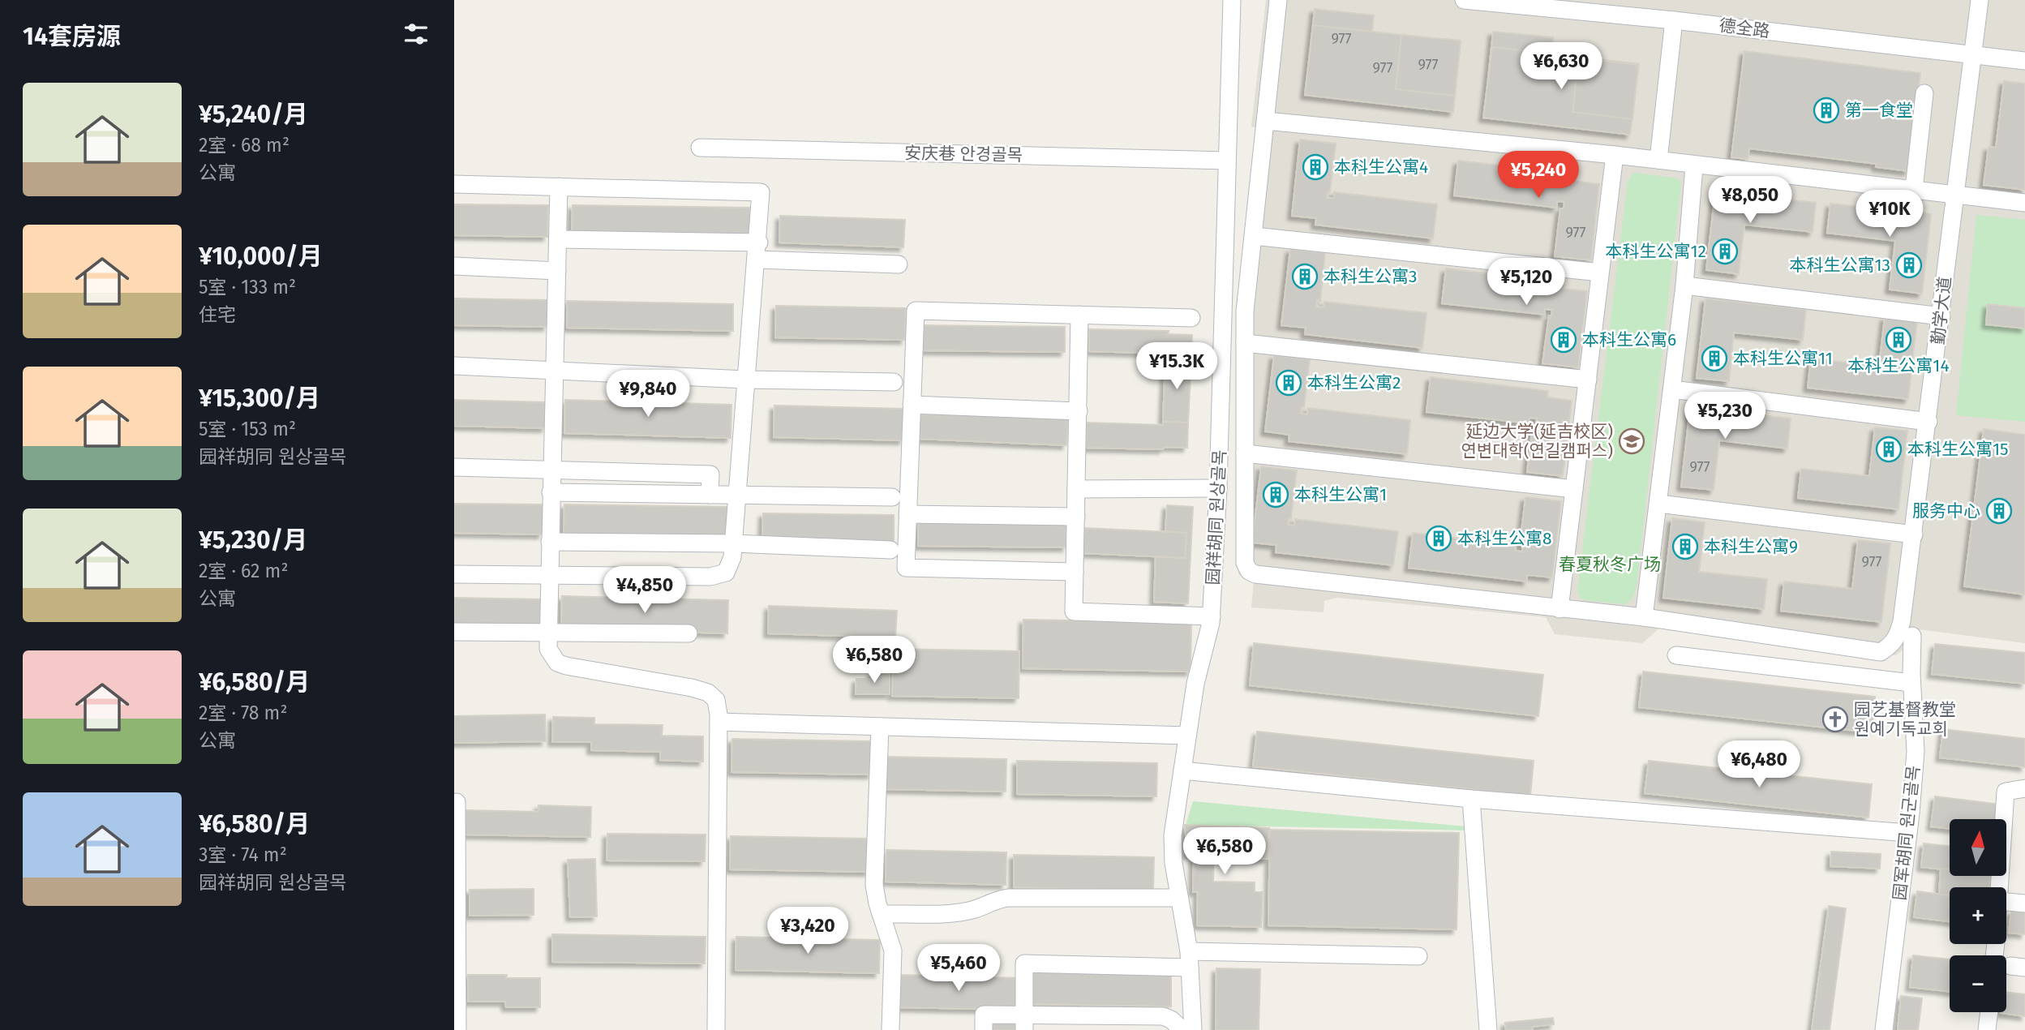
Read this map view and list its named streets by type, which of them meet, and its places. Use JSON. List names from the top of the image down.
{
  "streets": {
    "street": [
      "德全路",
      "安庆巷 안경골목",
      "勤学大道",
      "园祥胡同 원상골목",
      "园军胡同 원군골목"
    ]
  },
  "crossings": [
    ["德全路", "勤学大道"],
    ["安庆巷 안경골목", "园祥胡同 원상골목"]
  ],
  "parks": ["春夏秋冬广场"],
  "places": {
    "building": [
      "第一食堂",
      "本科生公寓4",
      "本科生公寓12",
      "本科生公寓13",
      "本科生公寓3",
      "本科生公寓6",
      "本科生公寓14",
      "本科生公寓11",
      "本科生公寓2",
      "本科生公寓15",
      "本科生公寓1",
      "服务中心",
      "本科生公寓8",
      "本科生公寓9"
    ],
    "school or university": ["延边大学(延吉校区) 연변대학(연길캠퍼스)"],
    "church": ["园艺基督教堂 원예기독교회"]
  },
  "house_numbers": [
    "977",
    "977",
    "977",
    "977",
    "977",
    "977"
  ],
  "north": "top",
  "page": {
    "heading": "14套房源",
    "price": [
      "¥6,630",
      "¥5,240",
      "¥8,050",
      "¥10K",
      "¥5,120",
      "¥15.3K",
      "¥9,840",
      "¥5,230",
      "¥4,850",
      "¥6,580",
      "¥6,480",
      "¥6,580",
      "¥3,420",
      "¥5,460"
    ],
    "list": [
      {
        "name": "¥5,240/月",
        "note": "2室 · 68 m² · 公寓"
      },
      {
        "name": "¥10,000/月",
        "note": "5室 · 133 m² · 住宅"
      },
      {
        "name": "¥15,300/月",
        "note": "5室 · 153 m² · 园祥胡同 원상골목"
      },
      {
        "name": "¥5,230/月",
        "note": "2室 · 62 m² · 公寓"
      },
      {
        "name": "¥6,580/月",
        "note": "2室 · 78 m² · 公寓"
      },
      {
        "name": "¥6,580/月",
        "note": "3室 · 74 m² · 园祥胡同 원상골목"
      }
    ],
    "map_buttons": ["+", "−"]
  }
}
